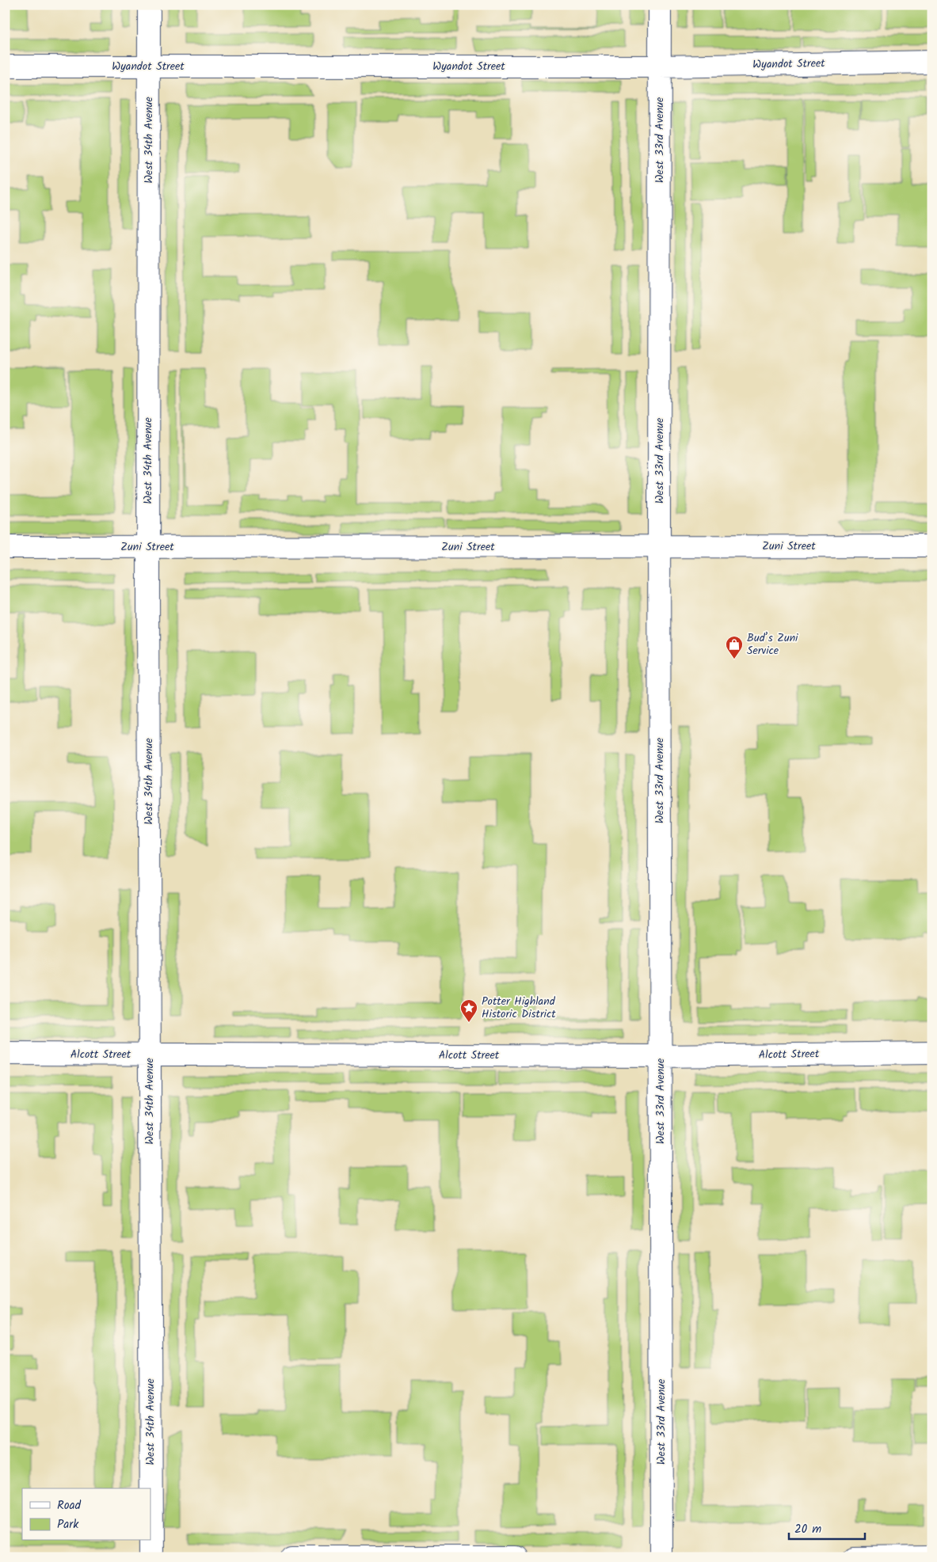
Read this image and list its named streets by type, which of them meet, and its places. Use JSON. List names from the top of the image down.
{
  "streets": {
    "street": [
      "Wyandot Street",
      "West 34th Avenue",
      "West 33rd Avenue",
      "Zuni Street",
      "Alcott Street"
    ]
  },
  "crossings": [
    ["Wyandot Street", "West 34th Avenue"],
    ["Wyandot Street", "West 33rd Avenue"],
    ["West 34th Avenue", "Zuni Street"],
    ["West 34th Avenue", "Alcott Street"],
    ["West 33rd Avenue", "Zuni Street"],
    ["West 33rd Avenue", "Alcott Street"]
  ],
  "places": {
    "shop": ["Bud’s Zuni Service"],
    "place": ["Potter Highland Historic District"]
  },
  "legend": ["Road", "Park"],
  "scale_bar": "20 m"
}
